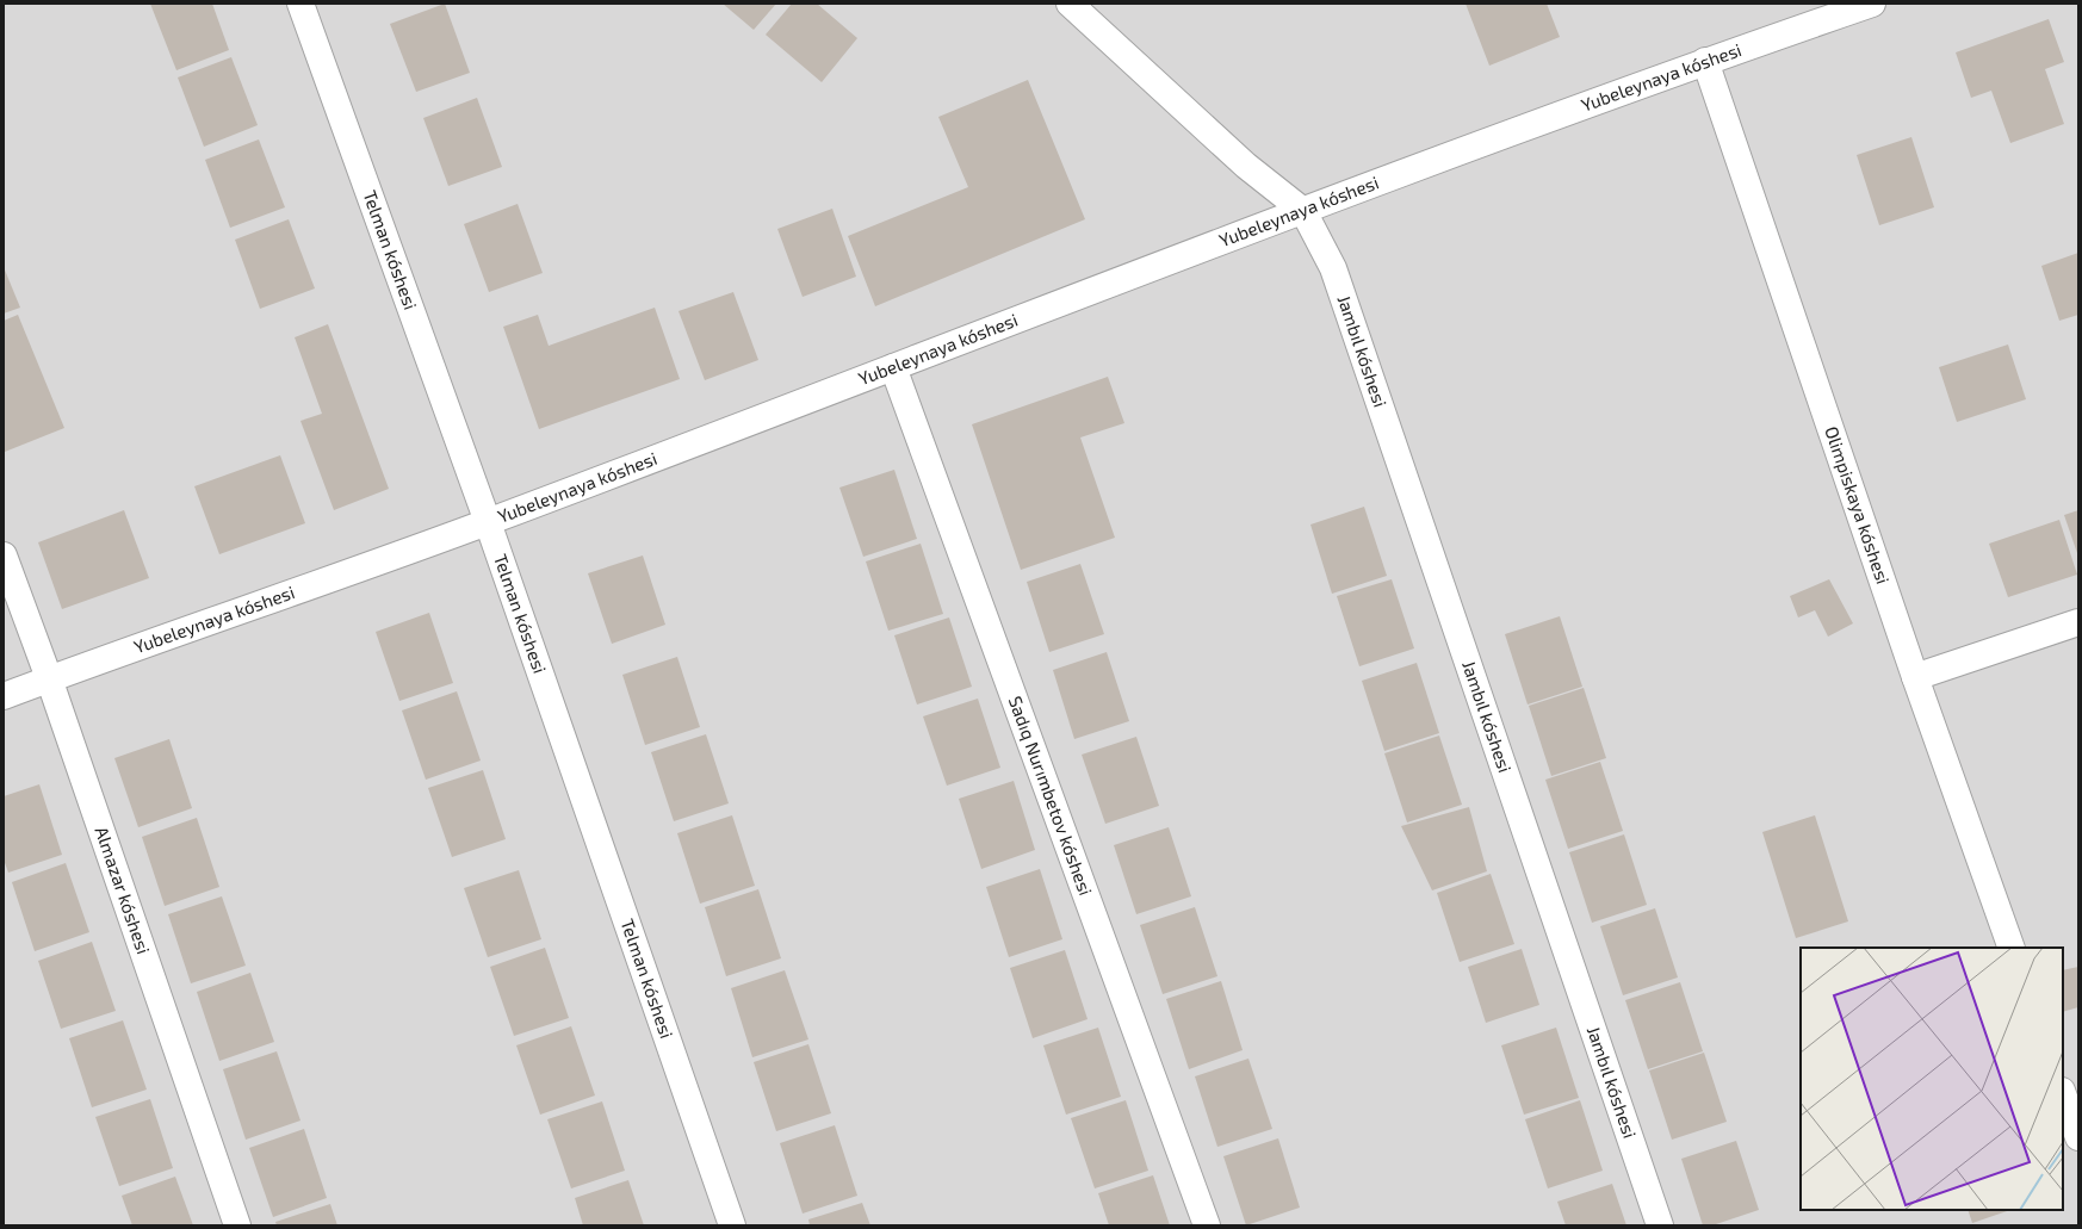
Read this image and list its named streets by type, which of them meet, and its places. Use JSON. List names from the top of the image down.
{
  "streets": {
    "street": [
      "Yubeleynaya kóshesi",
      "Telman kóshesi",
      "Jambıl kóshesi",
      "Olimpiskaya kóshesi",
      "Sadıq Nurımbetov kóshesi",
      "Almazar kóshesi"
    ]
  },
  "crossings": [
    ["Yubeleynaya kóshesi", "Telman kóshesi"],
    ["Yubeleynaya kóshesi", "Jambıl kóshesi"],
    ["Yubeleynaya kóshesi", "Olimpiskaya kóshesi"],
    ["Yubeleynaya kóshesi", "Sadıq Nurımbetov kóshesi"],
    ["Yubeleynaya kóshesi", "Almazar kóshesi"]
  ]
}
